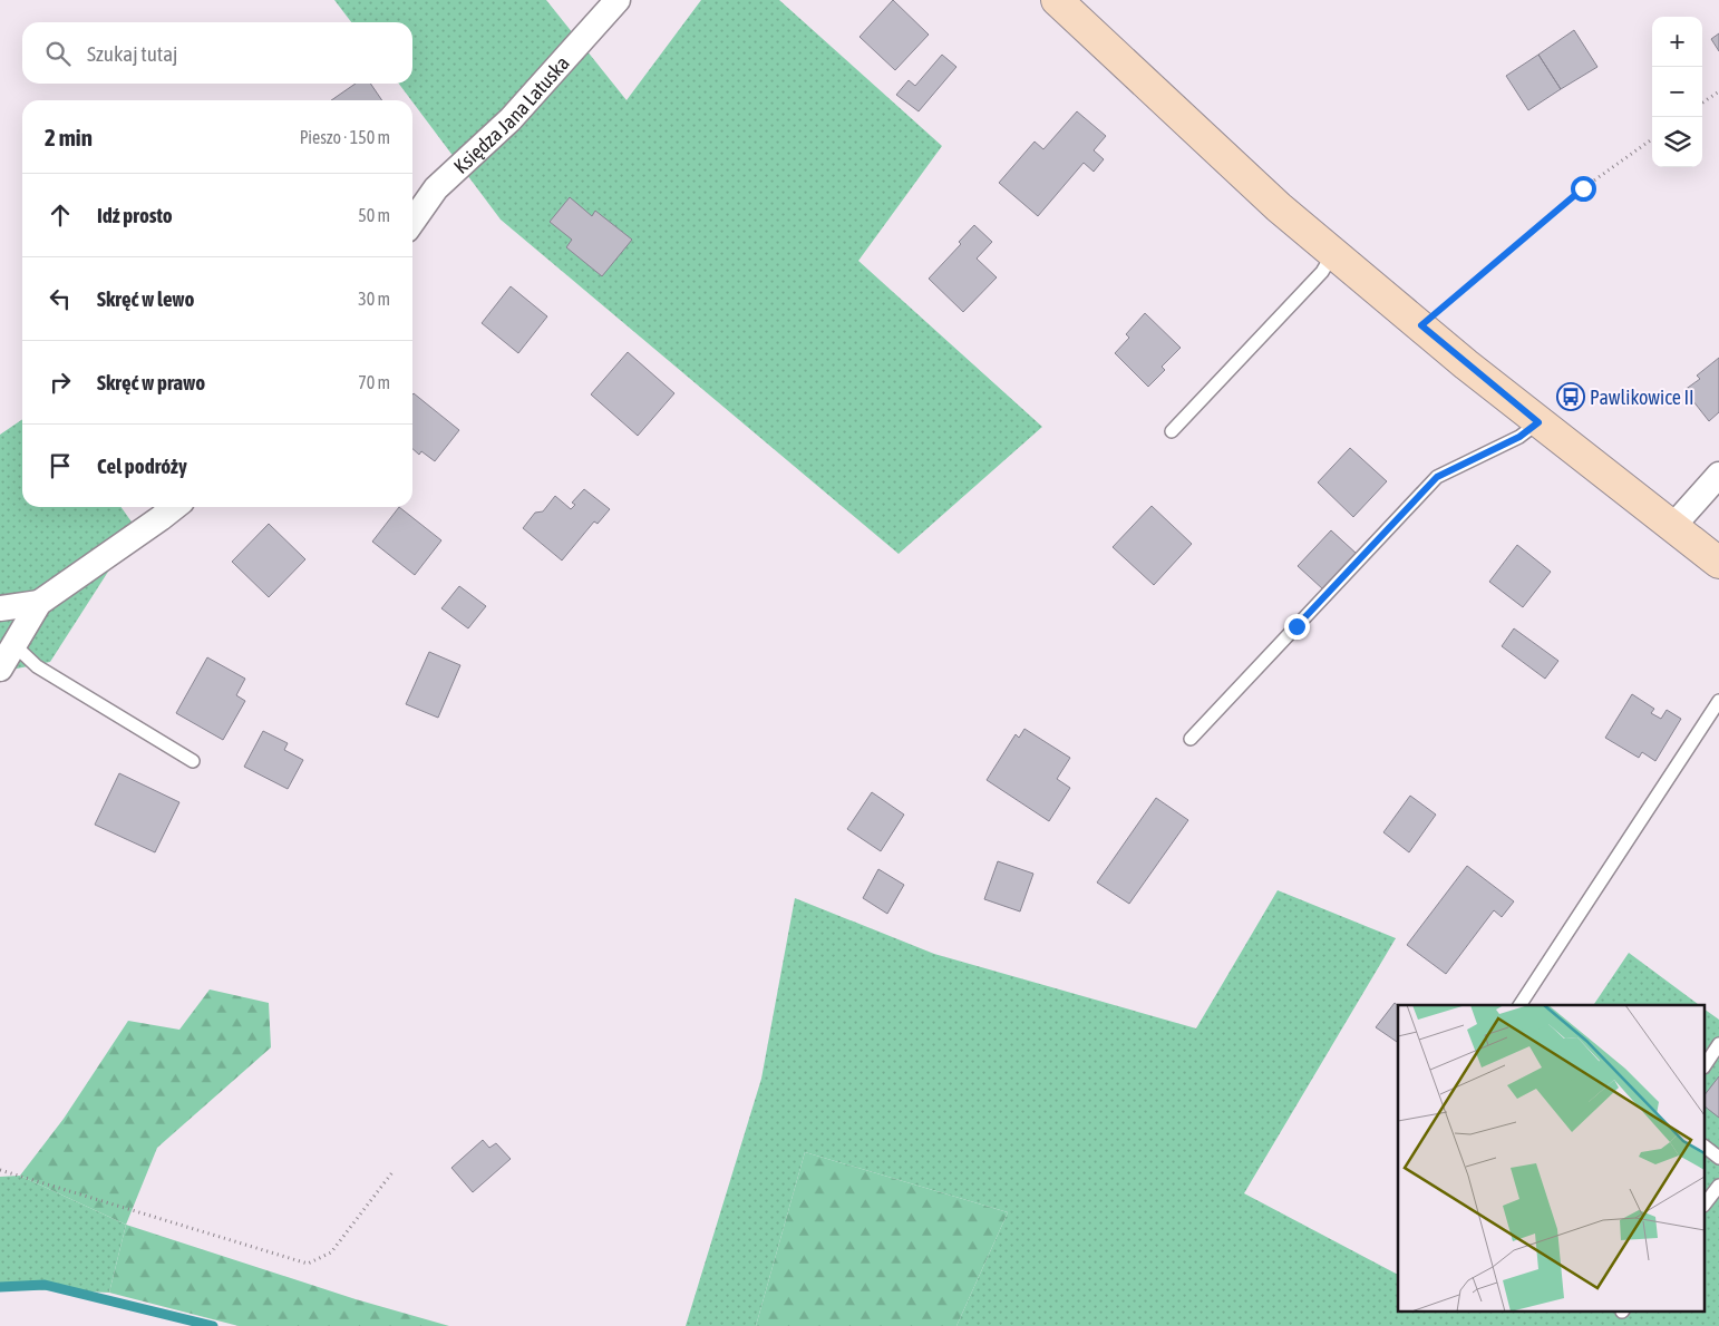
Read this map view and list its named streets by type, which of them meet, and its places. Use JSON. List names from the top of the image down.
{
  "streets": {
    "street": ["Księdza Jana Latuska"]
  },
  "places": {
    "bus stop": ["Pawlikowice II"]
  },
  "page": {
    "map_buttons": ["+", "−"],
    "search": "Szukaj tutaj",
    "heading": ["2 min", "Pieszo · 150 m"],
    "list": [
      ["Idź prosto", "50 m"],
      ["Skręć w lewo", "30 m"],
      ["Skręć w prawo", "70 m"],
      "Cel podróży"
    ]
  }
}
